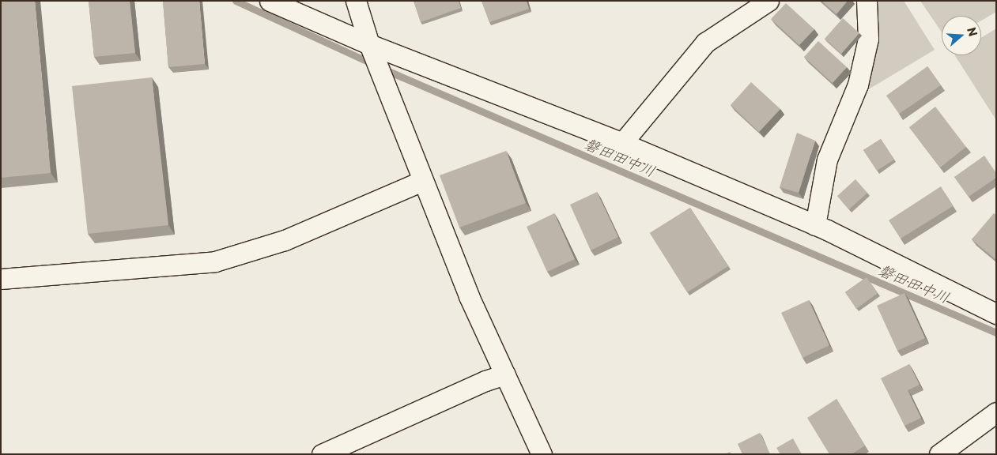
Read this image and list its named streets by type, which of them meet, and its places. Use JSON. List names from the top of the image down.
{
  "water": ["磐田田中川"],
  "north": "right"
}
